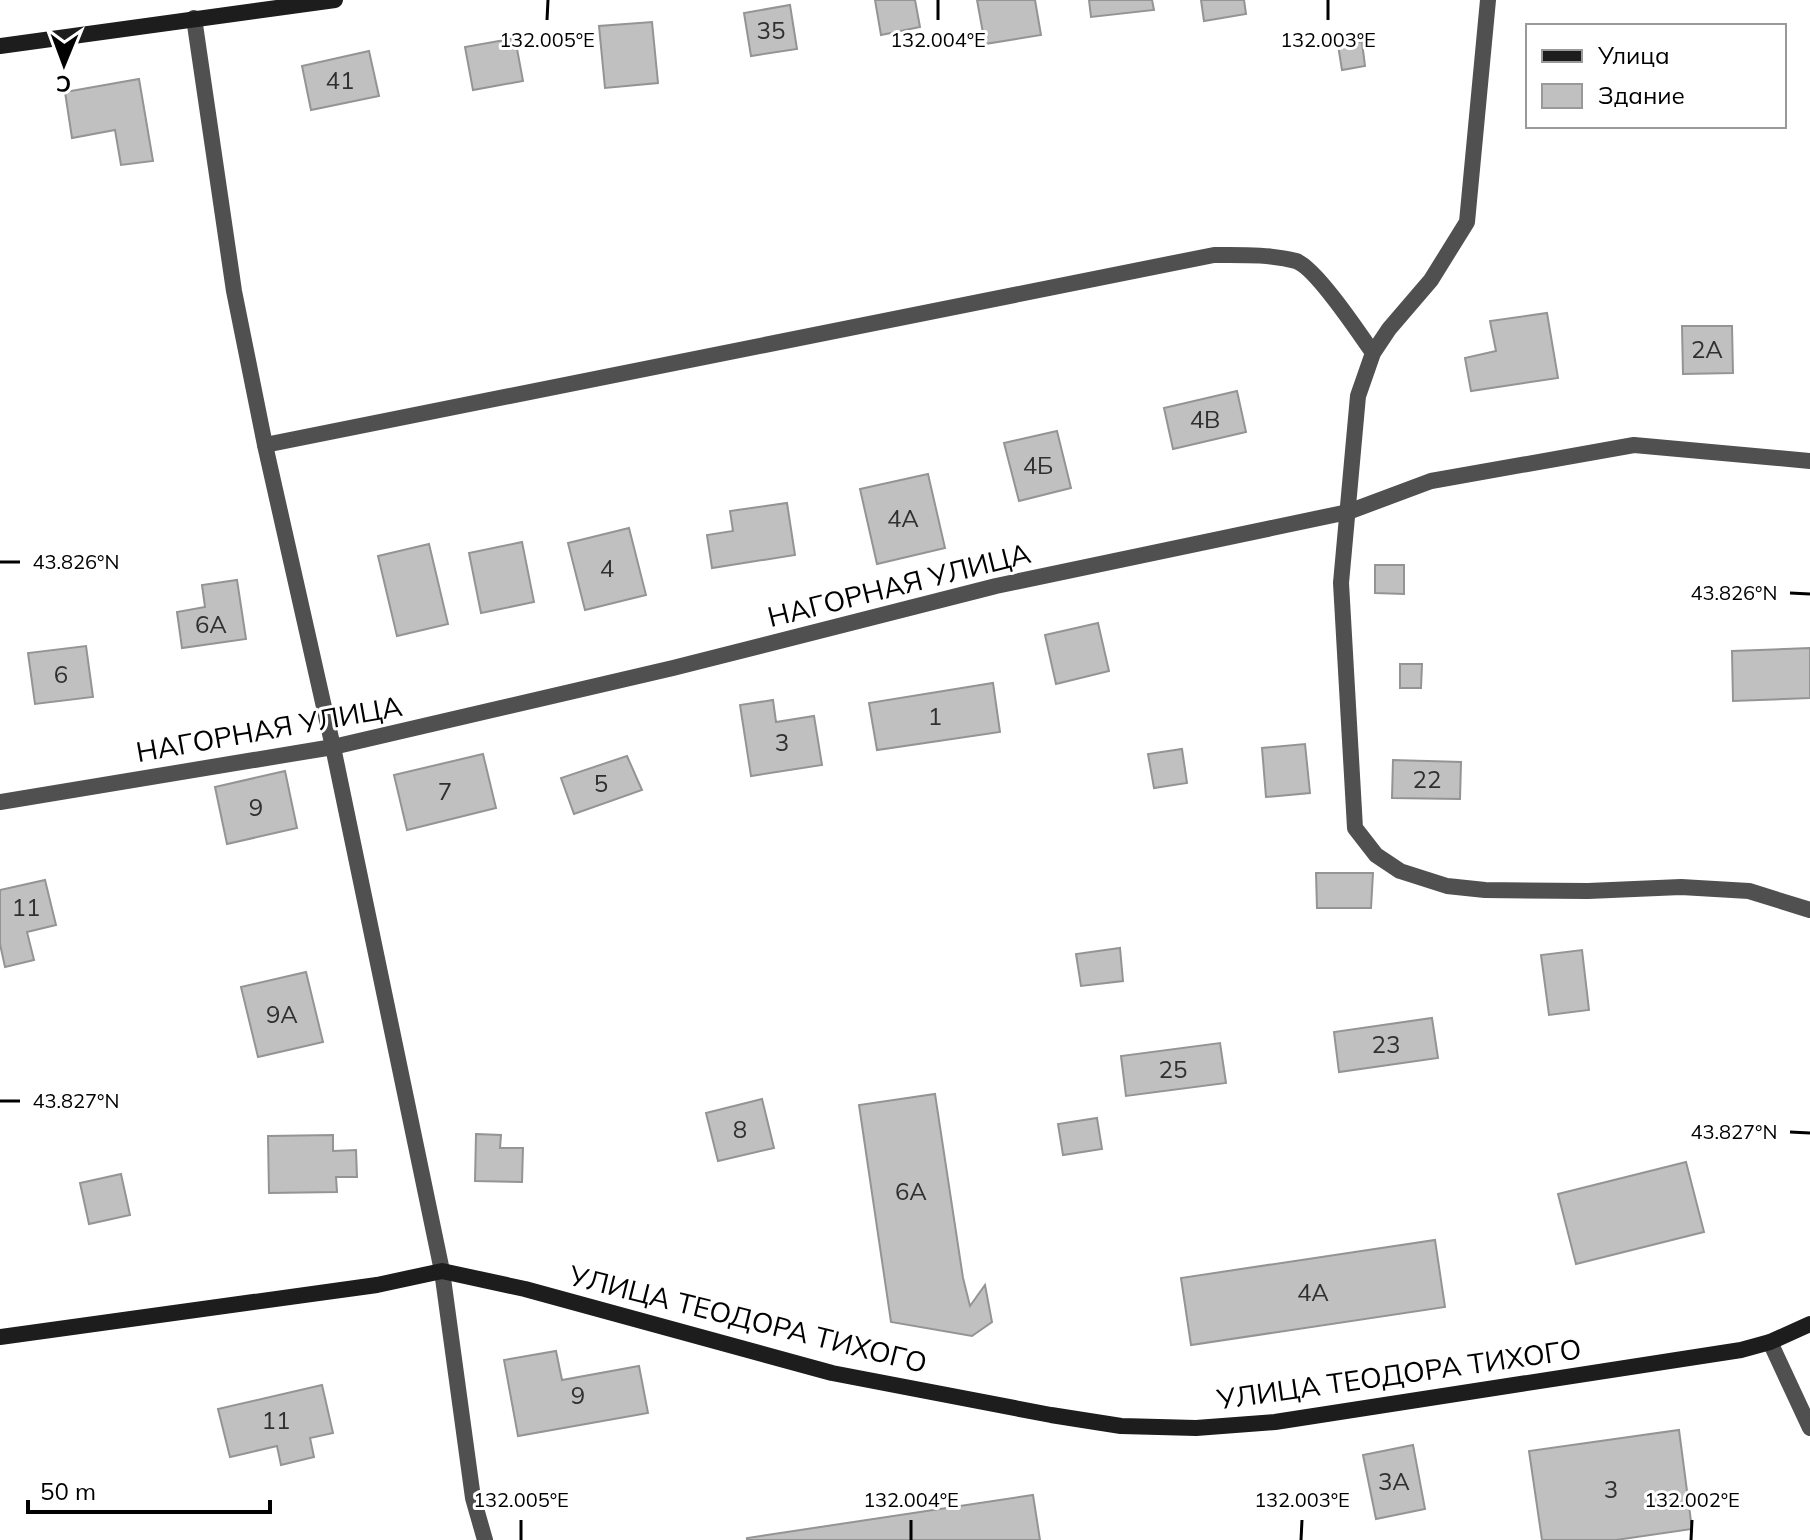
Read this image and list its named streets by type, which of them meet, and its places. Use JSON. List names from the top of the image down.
{
  "streets": {
    "street": ["НАГОРНАЯ УЛИЦА", "УЛИЦА ТЕОДОРА ТИХОГО"]
  },
  "house_numbers": [
    "35",
    "41",
    "2А",
    "4В",
    "4Б",
    "4А",
    "4",
    "6А",
    "6",
    "1",
    "3",
    "22",
    "5",
    "7",
    "9",
    "11",
    "9А",
    "23",
    "25",
    "8",
    "6А",
    "4А",
    "9",
    "11",
    "3А",
    "3"
  ],
  "legend": ["Улица", "Здание"],
  "scale_bar": "50 m",
  "north": "bottom",
  "coordinates": [
    "132.005°E",
    "132.004°E",
    "132.003°E",
    "43.826°N",
    "43.827°N",
    "132.002°E"
  ]
}
